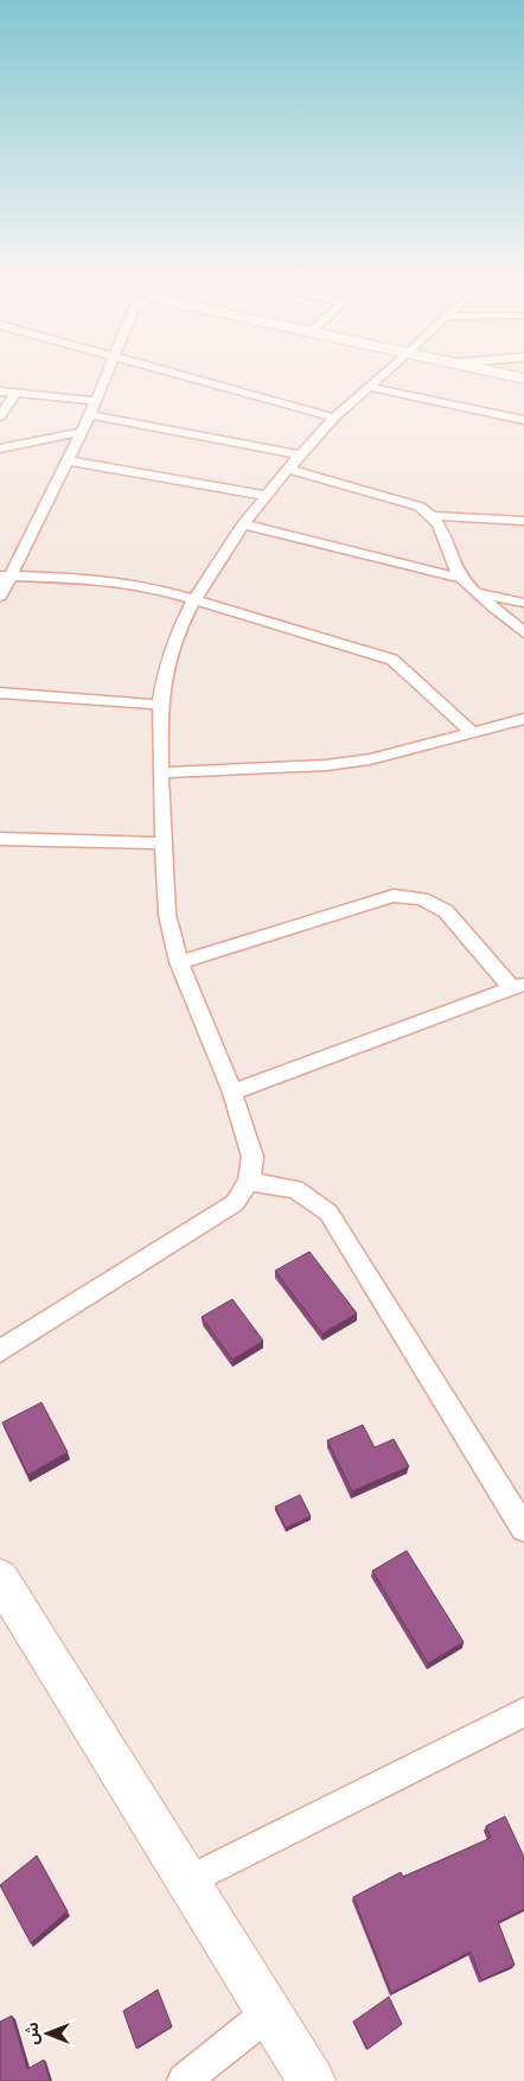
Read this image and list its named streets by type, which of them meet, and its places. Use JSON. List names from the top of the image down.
{
  "north": "left"
}
